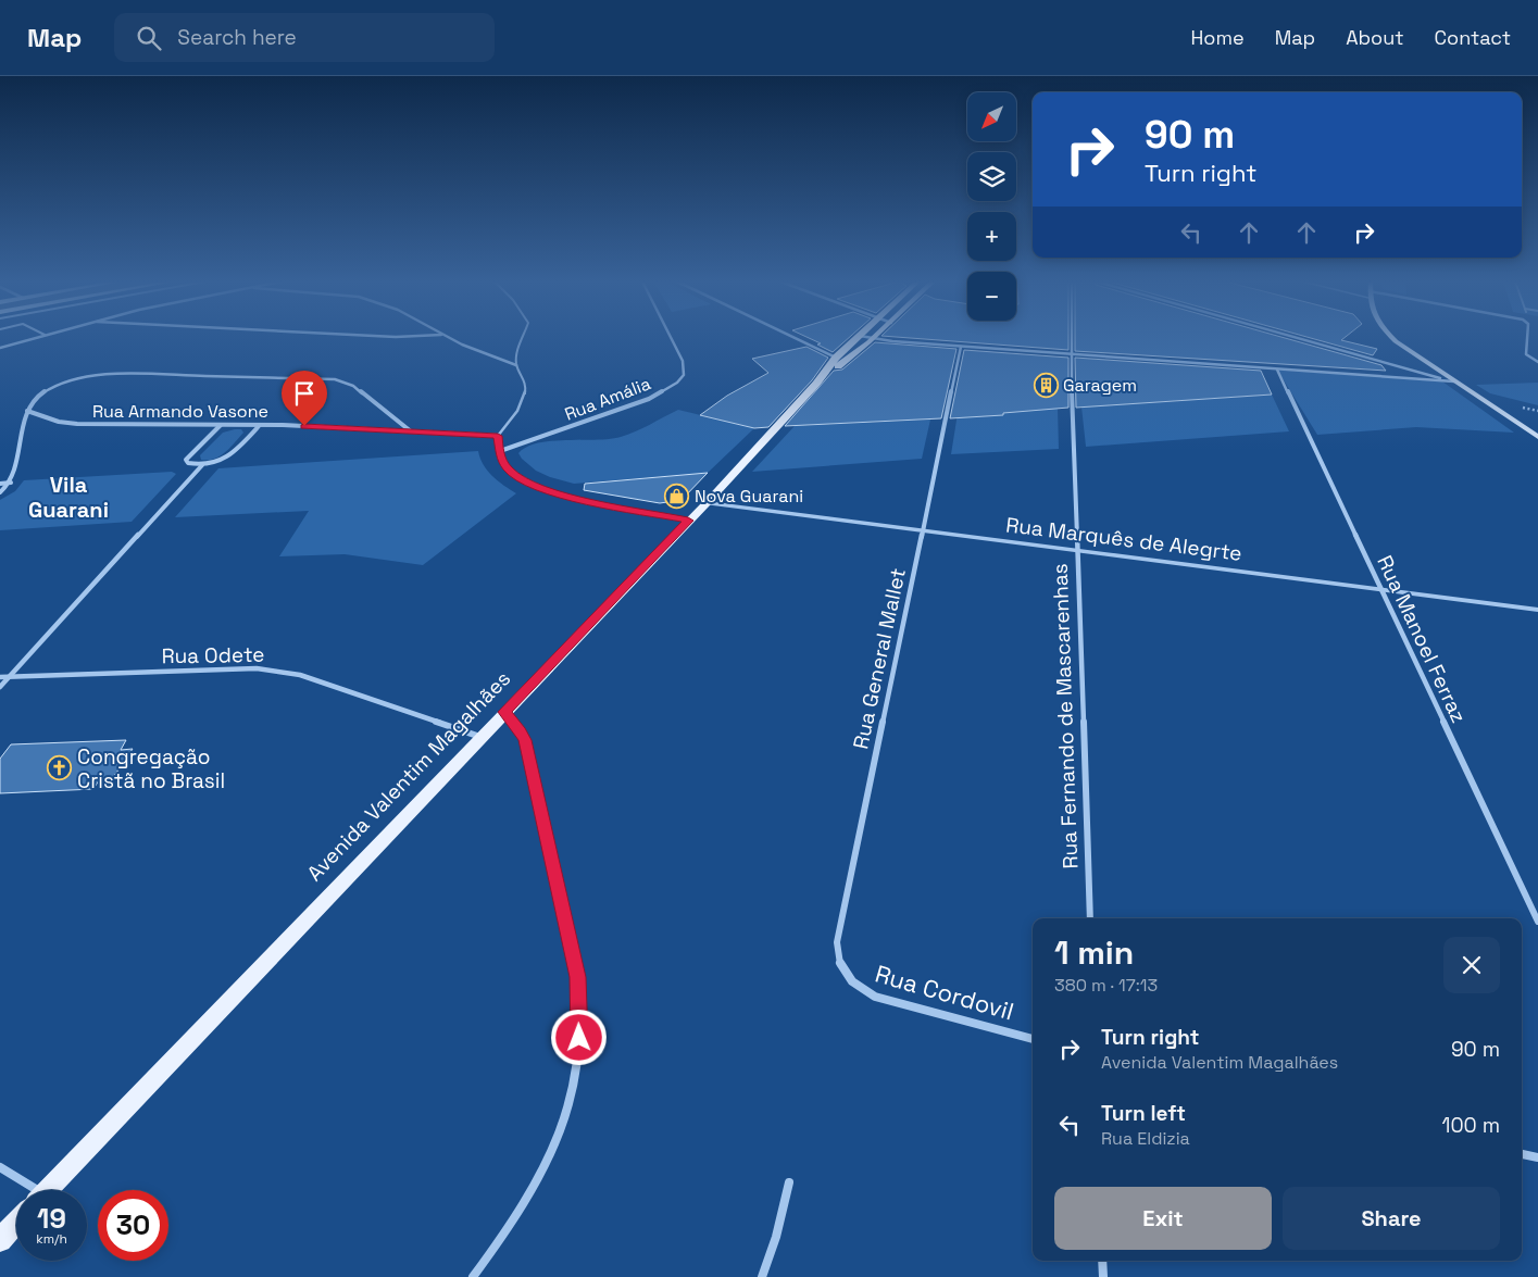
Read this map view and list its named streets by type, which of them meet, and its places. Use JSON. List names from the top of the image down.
{
  "streets": {
    "main road": ["Avenida Valentim Magalhães"],
    "street": [
      "Rua Amália",
      "Rua Armando Vasone",
      "Rua Marquês de Alegrte",
      "Rua Manoel Ferraz",
      "Rua Odete",
      "Rua General Mallet",
      "Rua Fernando de Mascarenhas",
      "Rua Cordovil"
    ]
  },
  "crossings": [
    ["Rua Marquês de Alegrte", "Rua Manoel Ferraz"],
    ["Rua Marquês de Alegrte", "Rua General Mallet"],
    ["Rua Marquês de Alegrte", "Rua Fernando de Mascarenhas"],
    ["Rua Marquês de Alegrte", "Avenida Valentim Magalhães"],
    ["Rua Odete", "Avenida Valentim Magalhães"],
    ["Rua General Mallet", "Rua Cordovil"]
  ],
  "districts": ["Vila Guarani"],
  "places": {
    "building": ["Garagem"],
    "shop": ["Nova Guarani"],
    "church": ["Congregação Cristã no Brasil"]
  },
  "north": "bottom left",
  "page": {
    "header": "Map",
    "search": "Search here",
    "nav": [
      "Home",
      "Map",
      "About",
      "Contact"
    ],
    "map_buttons": ["+", "−"],
    "turn": ["90 m", "Turn right"],
    "heading": ["1 min", "380 m · 17:13"],
    "list": [
      {
        "name": "Turn right",
        "note": "Avenida Valentim Magalhães",
        "value": "90 m"
      },
      {
        "name": "Turn left",
        "note": "Rua Eldizia",
        "value": "100 m"
      }
    ],
    "buttons": ["Exit", "Share"],
    "speed": "19 km/h",
    "limit": "30"
  }
}
